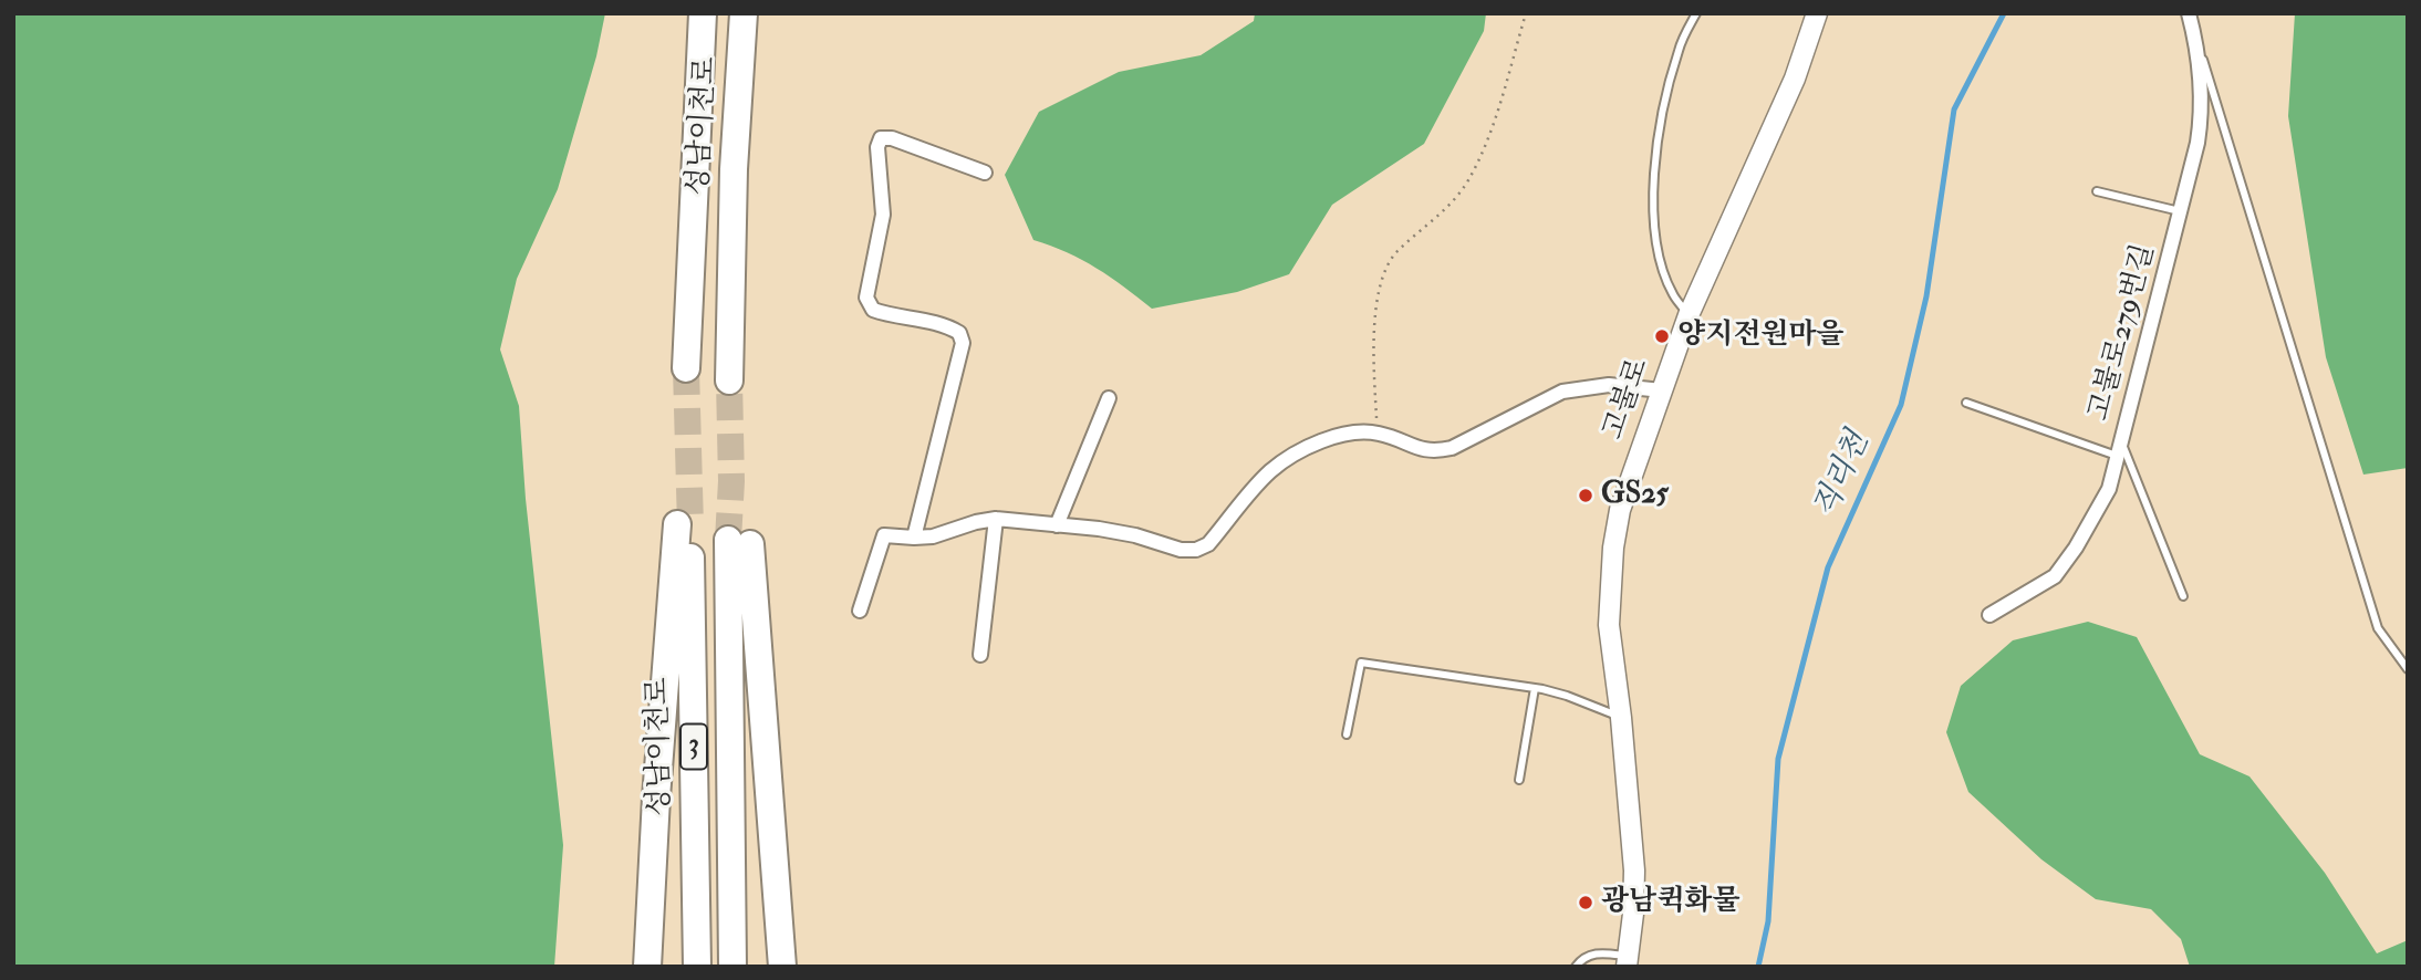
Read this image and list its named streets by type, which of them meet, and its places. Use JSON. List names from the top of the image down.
{
  "streets": {
    "highway": ["성남이천로", "3"],
    "street": ["고불로279번길", "고불로"]
  },
  "water": ["직리천"],
  "places": ["양지전원마을", "GS25", "광남퀵화물"]
}
